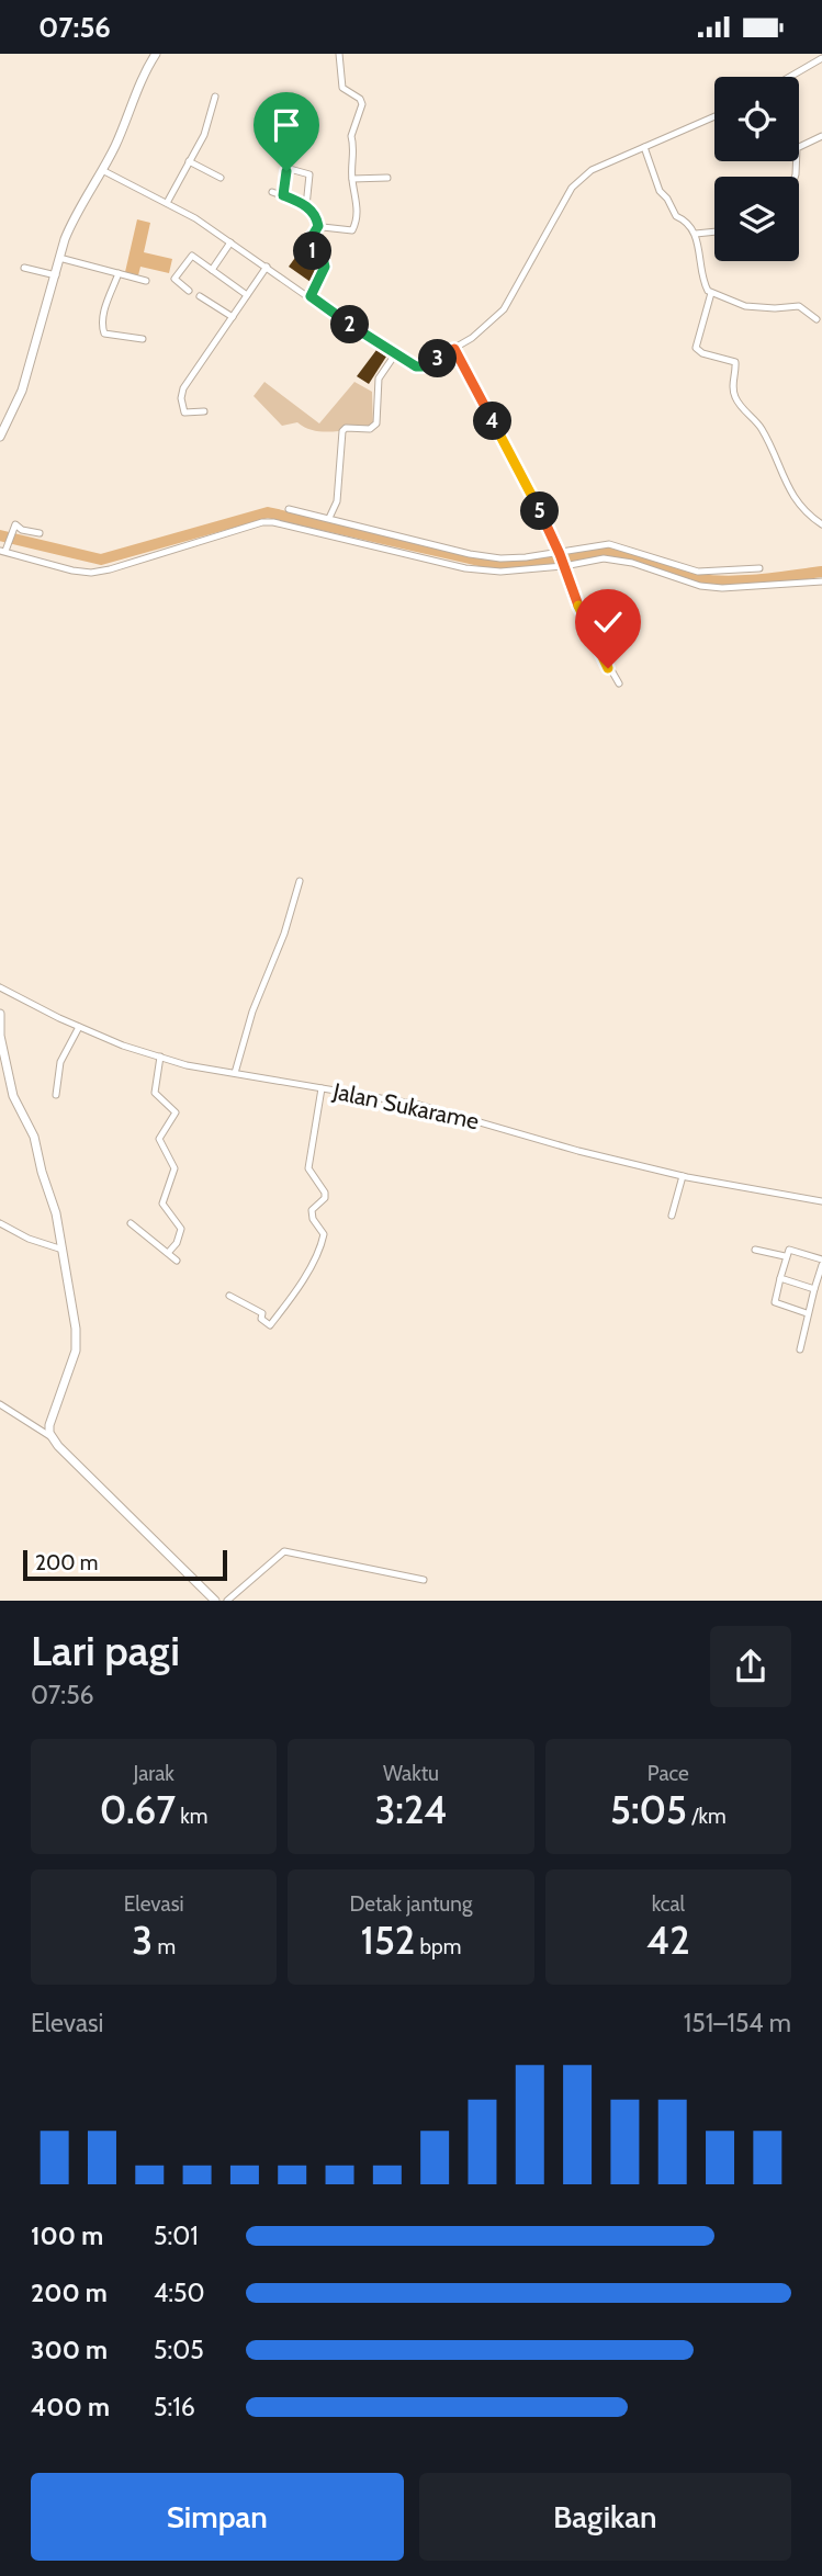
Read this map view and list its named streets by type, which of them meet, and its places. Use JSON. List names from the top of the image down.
{
  "streets": {
    "street": ["Jalan Sukarame"]
  },
  "scale_bar": "200 m",
  "page": {
    "status": "07:56",
    "pins": [
      "1",
      "2",
      "3",
      "4",
      "5"
    ],
    "scale": "200 m",
    "heading": ["Lari pagi", "07:56"],
    "stats": [
      ["Jarak", "0.67 km"],
      ["Waktu", "3:24"],
      ["Pace", "5:05 /km"],
      ["Elevasi", "3 m"],
      ["Detak jantung", "152 bpm"],
      ["kcal", "42"]
    ],
    "chart": ["Elevasi", "151–154 m"],
    "list": [
      {
        "name": "100 m",
        "note": "5:01"
      },
      {
        "name": "200 m",
        "note": "4:50"
      },
      {
        "name": "300 m",
        "note": "5:05"
      },
      {
        "name": "400 m",
        "note": "5:16"
      }
    ],
    "buttons": ["Simpan", "Bagikan"]
  }
}
